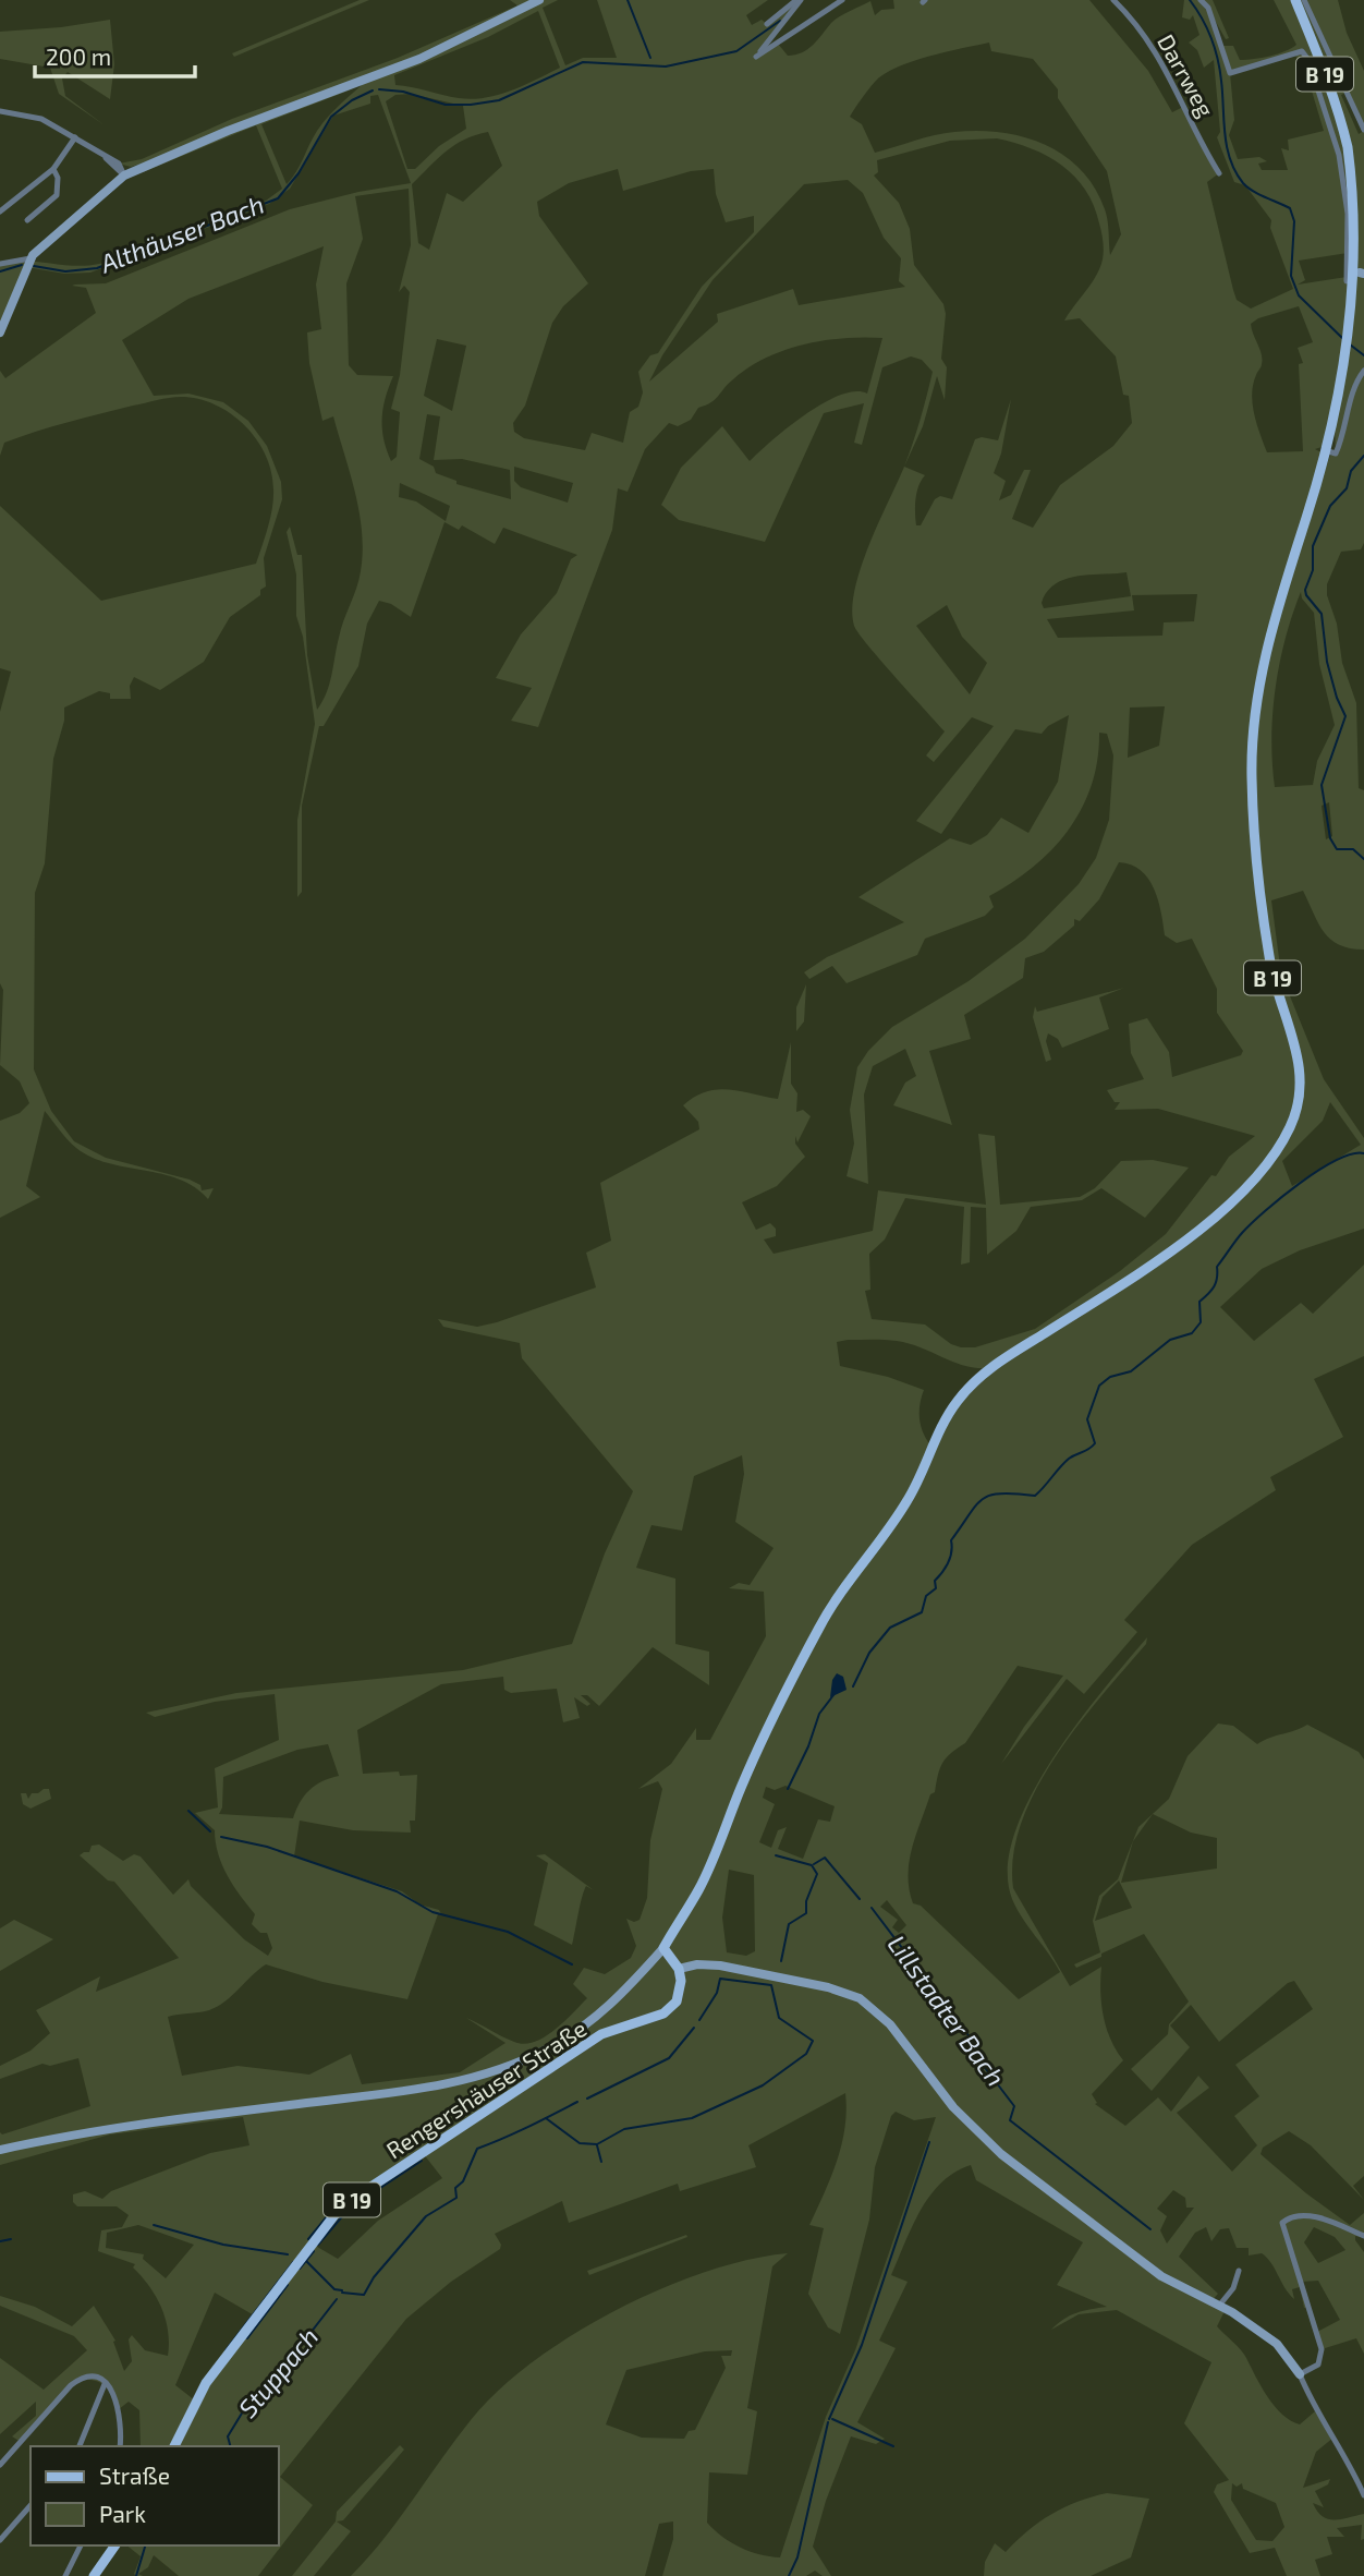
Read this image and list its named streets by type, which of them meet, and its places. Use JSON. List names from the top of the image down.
{
  "streets": {
    "main road": ["B 19", "Rengershäuser Straße"],
    "street": ["Darrweg"]
  },
  "water": ["Althäuser Bach", "Lillstadter Bach", "Stuppach"],
  "legend": ["Straße", "Park"],
  "scale_bar": "200 m"
}
